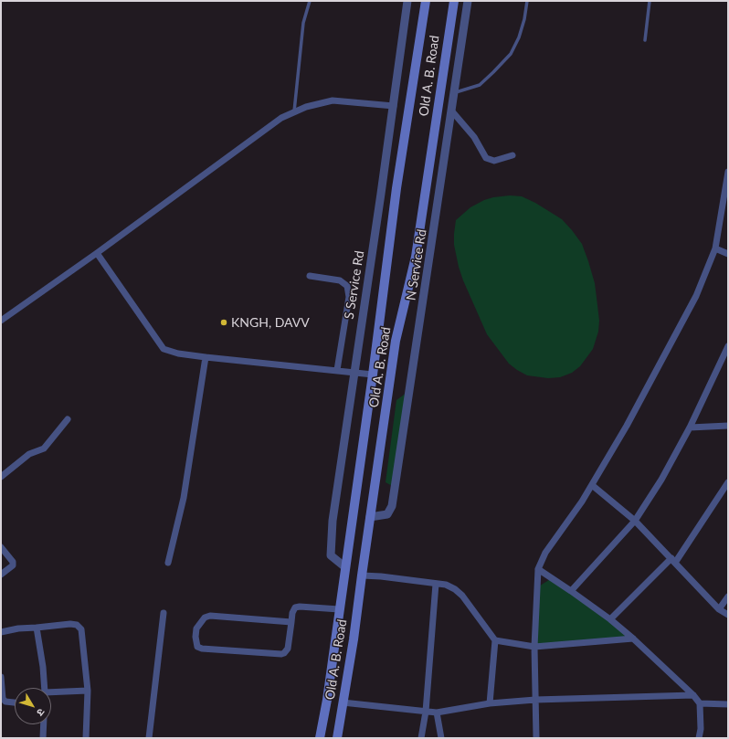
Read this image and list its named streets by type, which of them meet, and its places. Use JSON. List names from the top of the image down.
{
  "streets": {
    "main road": ["Old A. B. Road"],
    "street": ["N Service Rd", "S Service Rd"]
  },
  "crossings": [
    ["Old A. B. Road", "N Service Rd"],
    ["Old A. B. Road", "S Service Rd"]
  ],
  "places": ["KNGH, DAVV"],
  "north": "bottom right"
}
